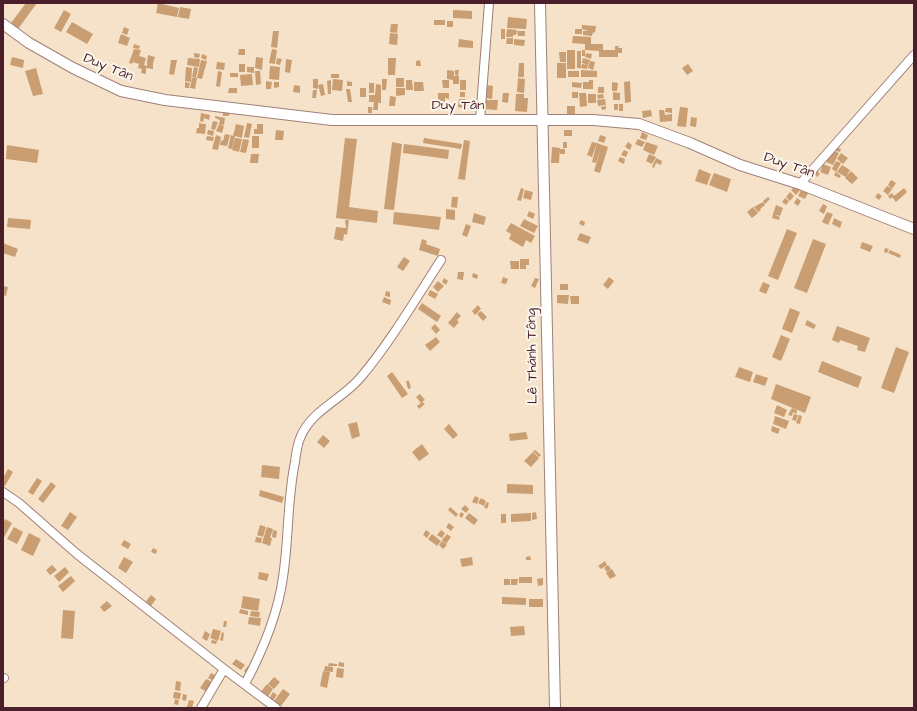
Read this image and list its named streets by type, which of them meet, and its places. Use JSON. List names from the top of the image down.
{
  "streets": {
    "street": ["Duy Tân", "Lê Thánh Tông"]
  },
  "crossings": [
    ["Duy Tân", "Lê Thánh Tông"]
  ]
}
